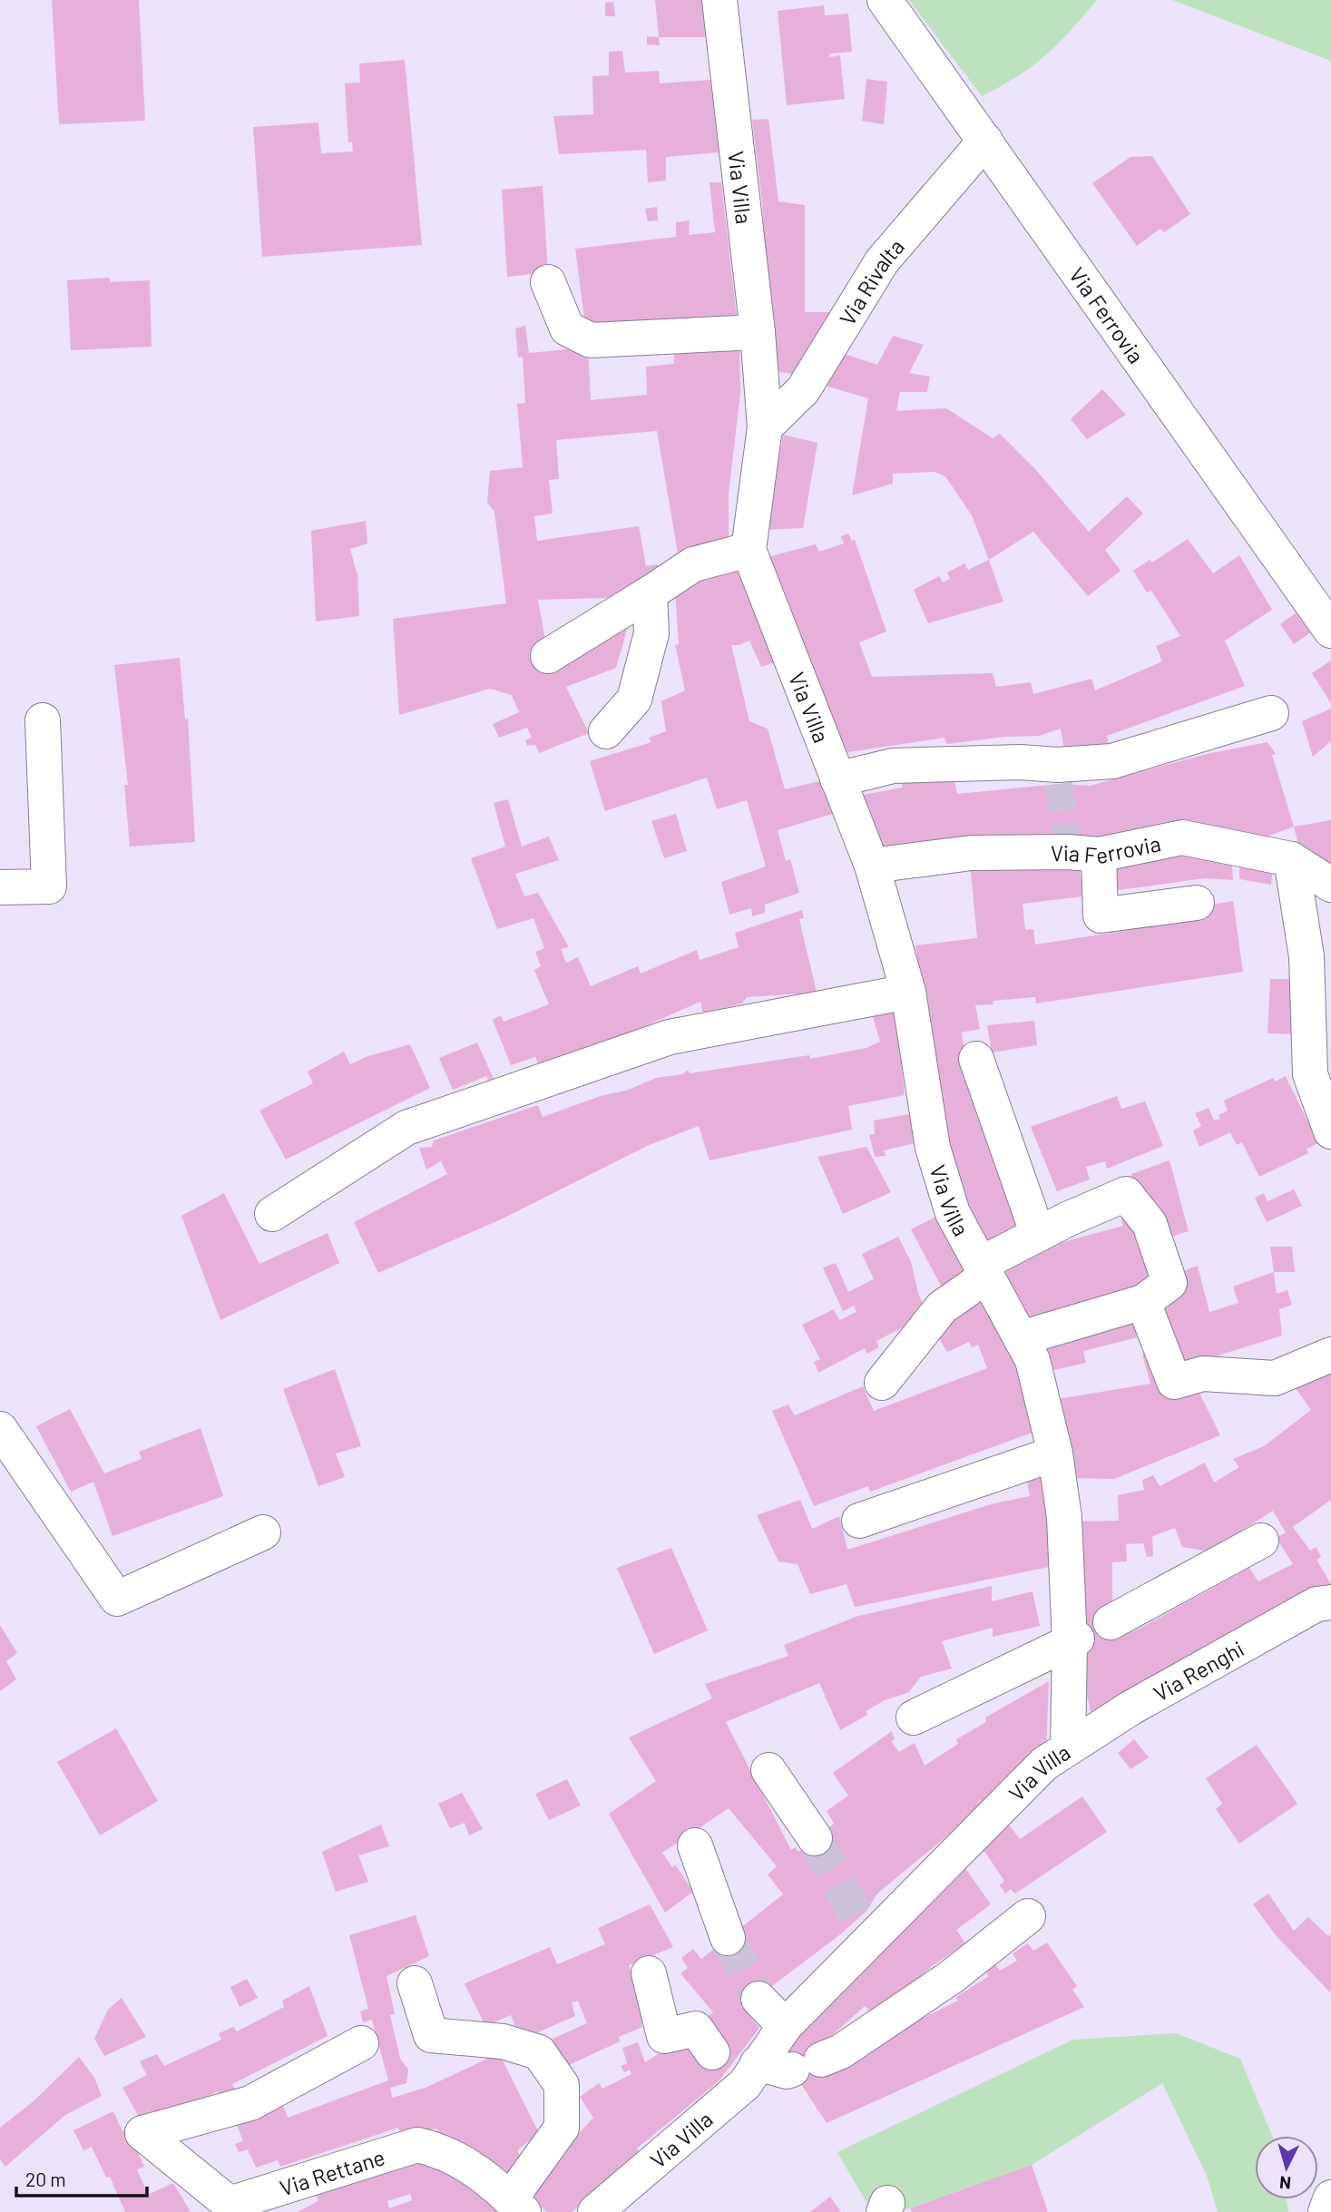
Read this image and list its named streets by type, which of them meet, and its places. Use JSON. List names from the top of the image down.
{
  "streets": {
    "street": [
      "Via Villa",
      "Via Rivalta",
      "Via Ferrovia",
      "Via Renghi",
      "Via Rettane"
    ]
  },
  "crossings": [
    ["Via Villa", "Via Rivalta"],
    ["Via Villa", "Via Ferrovia"],
    ["Via Villa", "Via Renghi"],
    ["Via Rivalta", "Via Ferrovia"]
  ],
  "scale_bar": "20 m",
  "north": "bottom"
}
